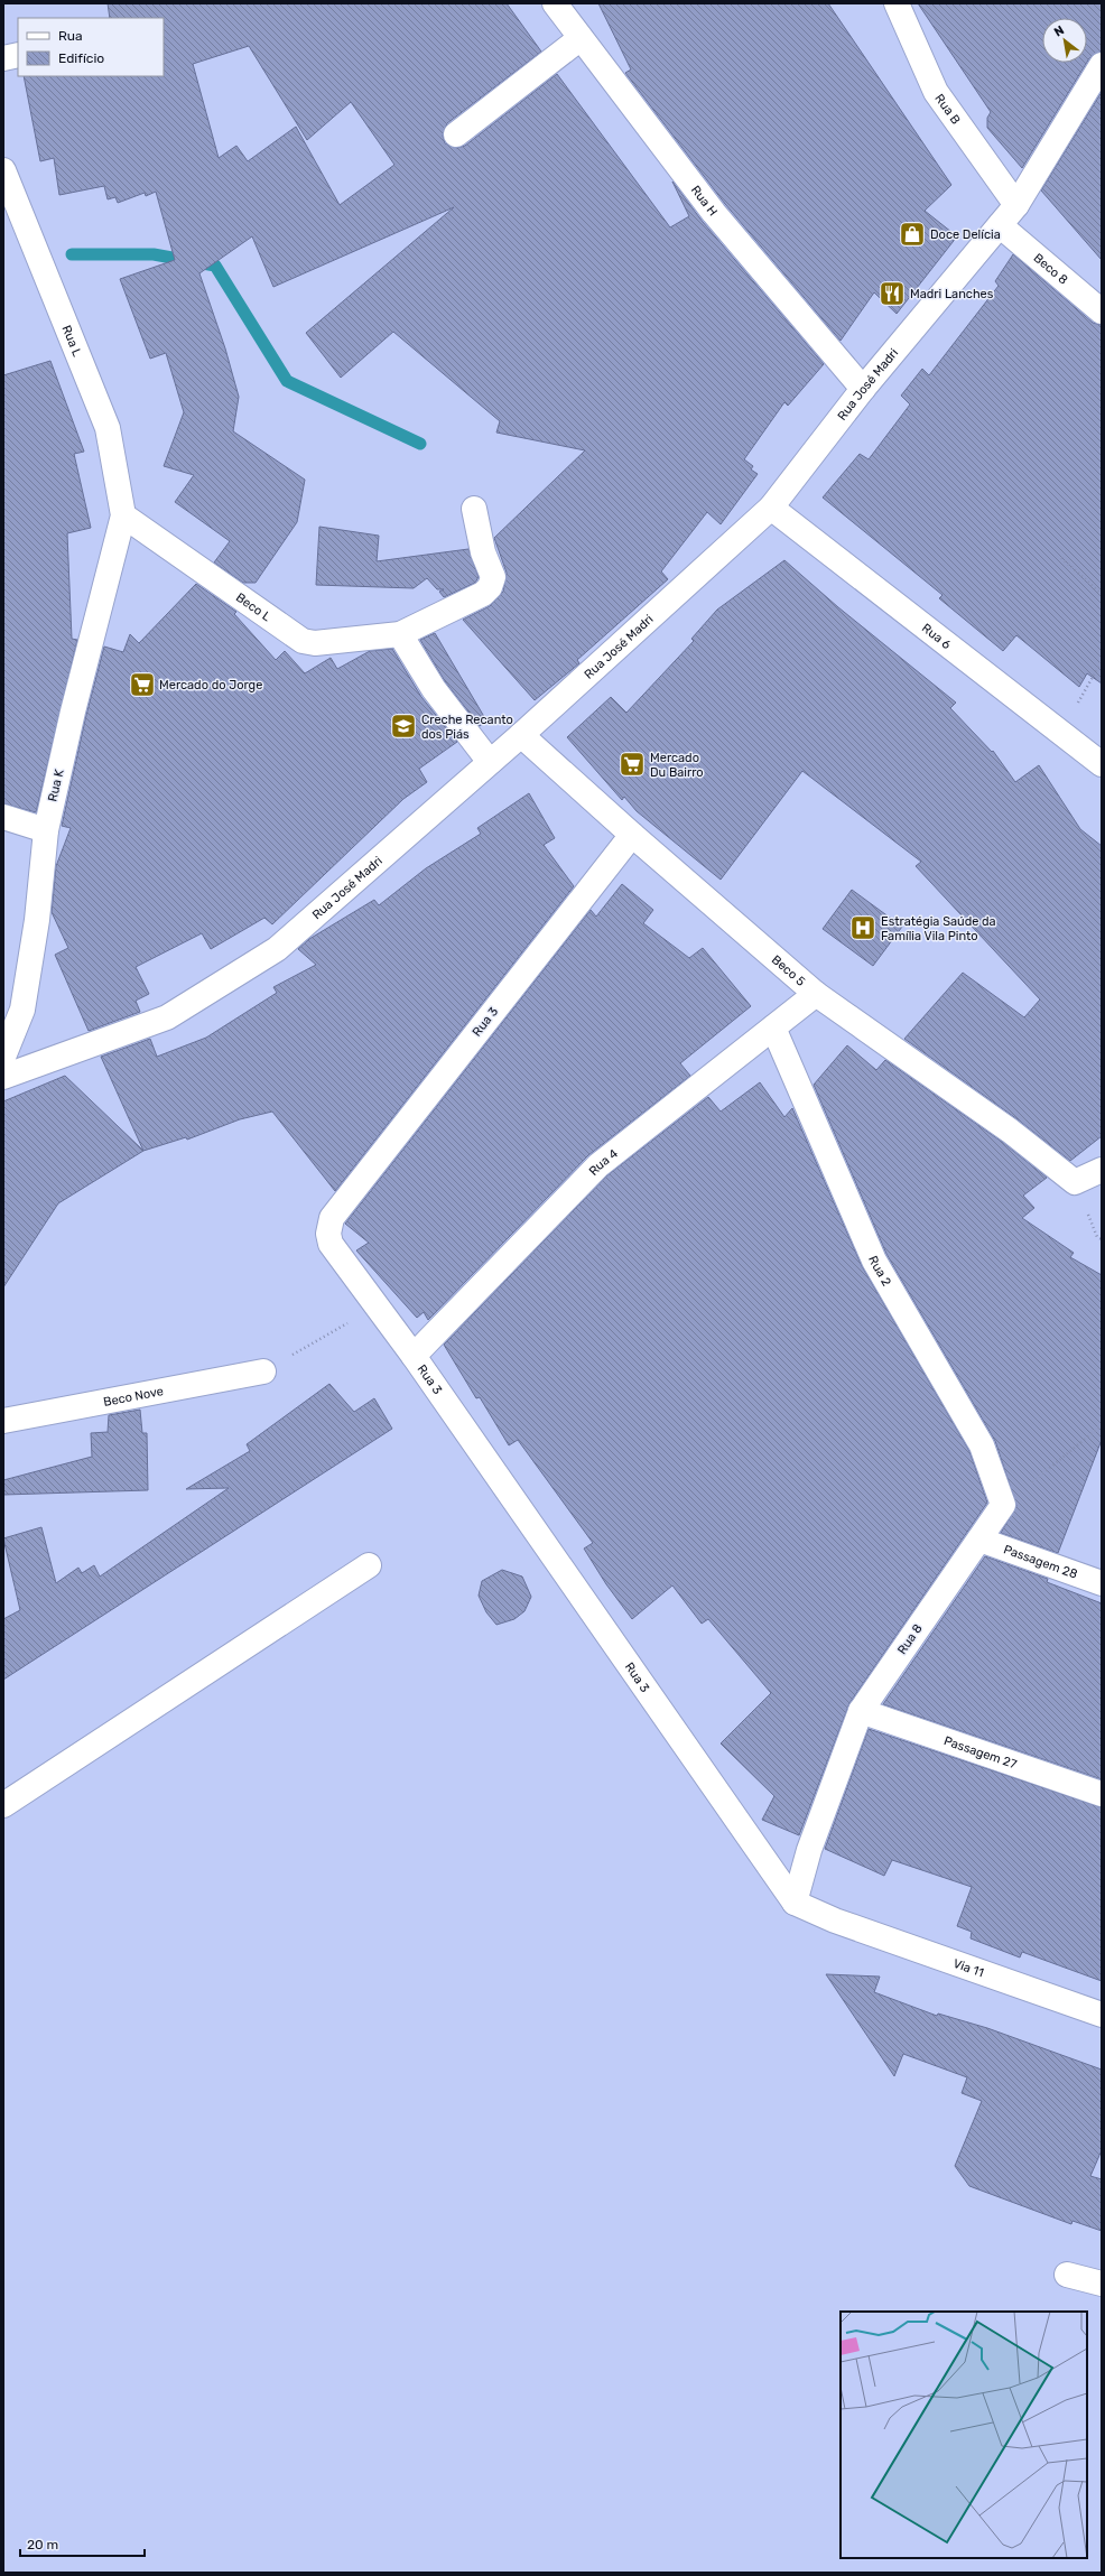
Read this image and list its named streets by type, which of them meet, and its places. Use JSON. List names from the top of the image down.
{
  "streets": {
    "street": [
      "Rua B",
      "Rua H",
      "Beco 8",
      "Rua L",
      "Rua José Madri",
      "Beco L",
      "Rua 6",
      "Rua K",
      "Beco 5",
      "Rua 3",
      "Rua 4",
      "Rua 2",
      "Beco Nove",
      "Passagem 28",
      "Rua 8",
      "Passagem 27",
      "Via 11"
    ]
  },
  "crossings": [
    ["Rua B", "Rua José Madri"],
    ["Rua H", "Rua José Madri"],
    ["Beco 8", "Rua José Madri"],
    ["Rua L", "Beco L"],
    ["Rua L", "Rua K"],
    ["Rua José Madri", "Rua 6"],
    ["Rua José Madri", "Beco 5"],
    ["Beco L", "Rua K"],
    ["Beco 5", "Rua 3"],
    ["Beco 5", "Rua 4"],
    ["Rua 3", "Rua 4"],
    ["Rua 3", "Rua 8"],
    ["Rua 3", "Via 11"],
    ["Rua 4", "Rua 2"],
    ["Rua 2", "Rua 8"],
    ["Passagem 28", "Rua 8"],
    ["Rua 8", "Passagem 27"],
    ["Rua 8", "Via 11"]
  ],
  "places": {
    "shop": ["Doce Delícia"],
    "restaurant": ["Madri Lanches"],
    "supermarket": ["Mercado do Jorge", "Mercado Du Bairro"],
    "school or university": ["Creche Recanto dos Piás"],
    "hospital": ["Estratégia Saúde da Família Vila Pinto"]
  },
  "legend": ["Rua", "Edifício"],
  "scale_bar": "20 m",
  "north": "top left"
}
